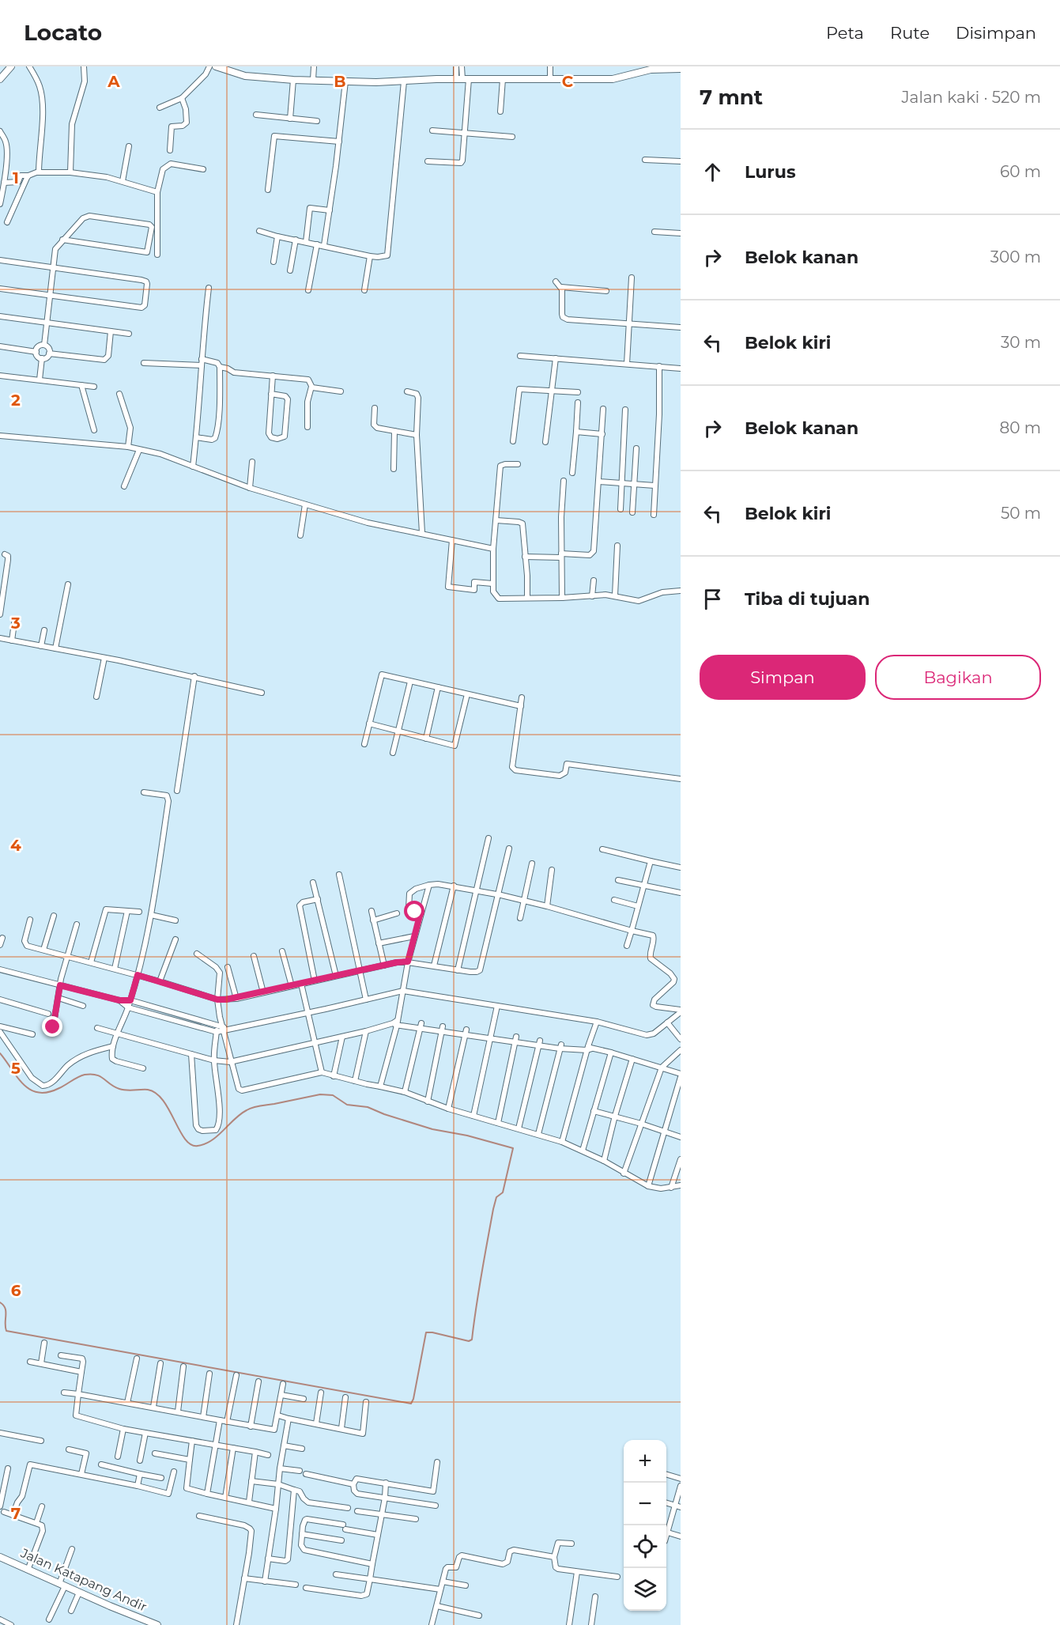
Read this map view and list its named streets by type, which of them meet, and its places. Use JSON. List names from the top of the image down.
{
  "streets": {
    "street": ["Jalan Katapang Andir"]
  },
  "page": {
    "header": "Locato",
    "nav": ["Peta", "Rute", "Disimpan"],
    "heading": ["7 mnt", "Jalan kaki · 520 m"],
    "list": [
      ["Lurus", "60 m"],
      ["Belok kanan", "300 m"],
      ["Belok kiri", "30 m"],
      ["Belok kanan", "80 m"],
      ["Belok kiri", "50 m"],
      "Tiba di tujuan"
    ],
    "buttons": ["Simpan", "Bagikan"],
    "map_buttons": ["+", "−"]
  },
  "grid": {
    "columns": ["A", "B", "C"],
    "rows": [
      "1",
      "2",
      "3",
      "4",
      "5",
      "6",
      "7"
    ]
  }
}
